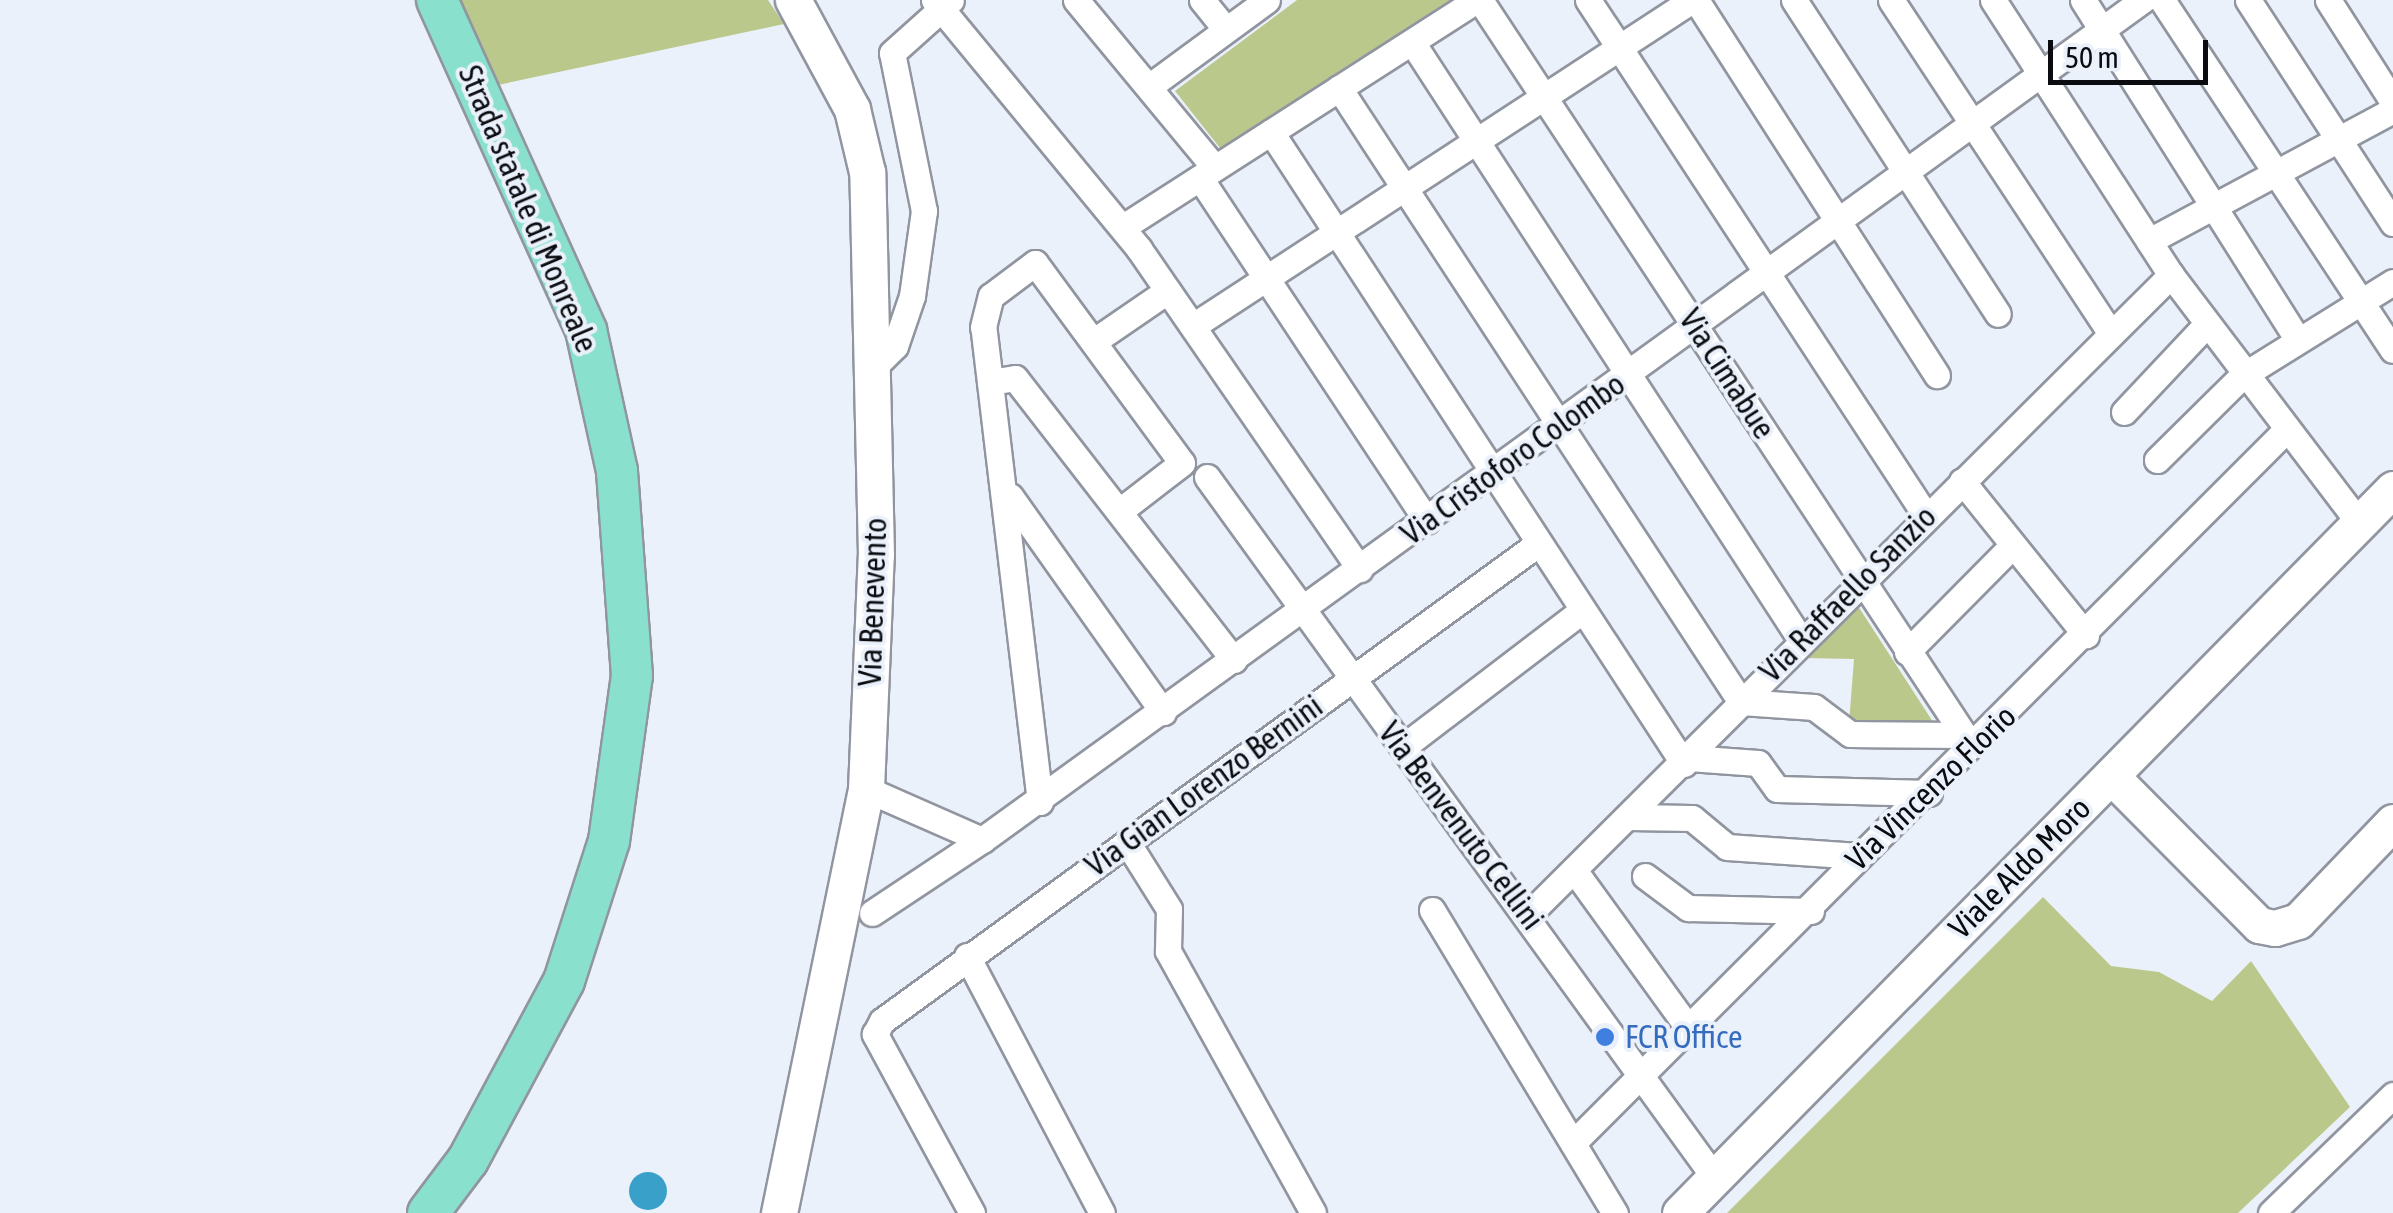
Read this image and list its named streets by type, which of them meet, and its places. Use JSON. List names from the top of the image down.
{
  "streets": {
    "main road": ["Strada statale di Monreale", "Via Benevento", "Viale Aldo Moro"],
    "street": [
      "Via Cimabue",
      "Via Cristoforo Colombo",
      "Via Raffaello Sanzio",
      "Via Gian Lorenzo Bernini",
      "Via Vincenzo Florio",
      "Via Benvenuto Cellini"
    ]
  },
  "crossings": [
    ["Via Cimabue", "Via Cristoforo Colombo"],
    ["Via Cimabue", "Via Raffaello Sanzio"],
    ["Via Cimabue", "Via Vincenzo Florio"],
    ["Via Cristoforo Colombo", "Via Benvenuto Cellini"],
    ["Via Raffaello Sanzio", "Via Benvenuto Cellini"],
    ["Via Gian Lorenzo Bernini", "Via Benvenuto Cellini"],
    ["Via Vincenzo Florio", "Via Benvenuto Cellini"],
    ["Via Benvenuto Cellini", "Viale Aldo Moro"]
  ],
  "places": ["FCR Office"],
  "scale_bar": "50 m"
}
